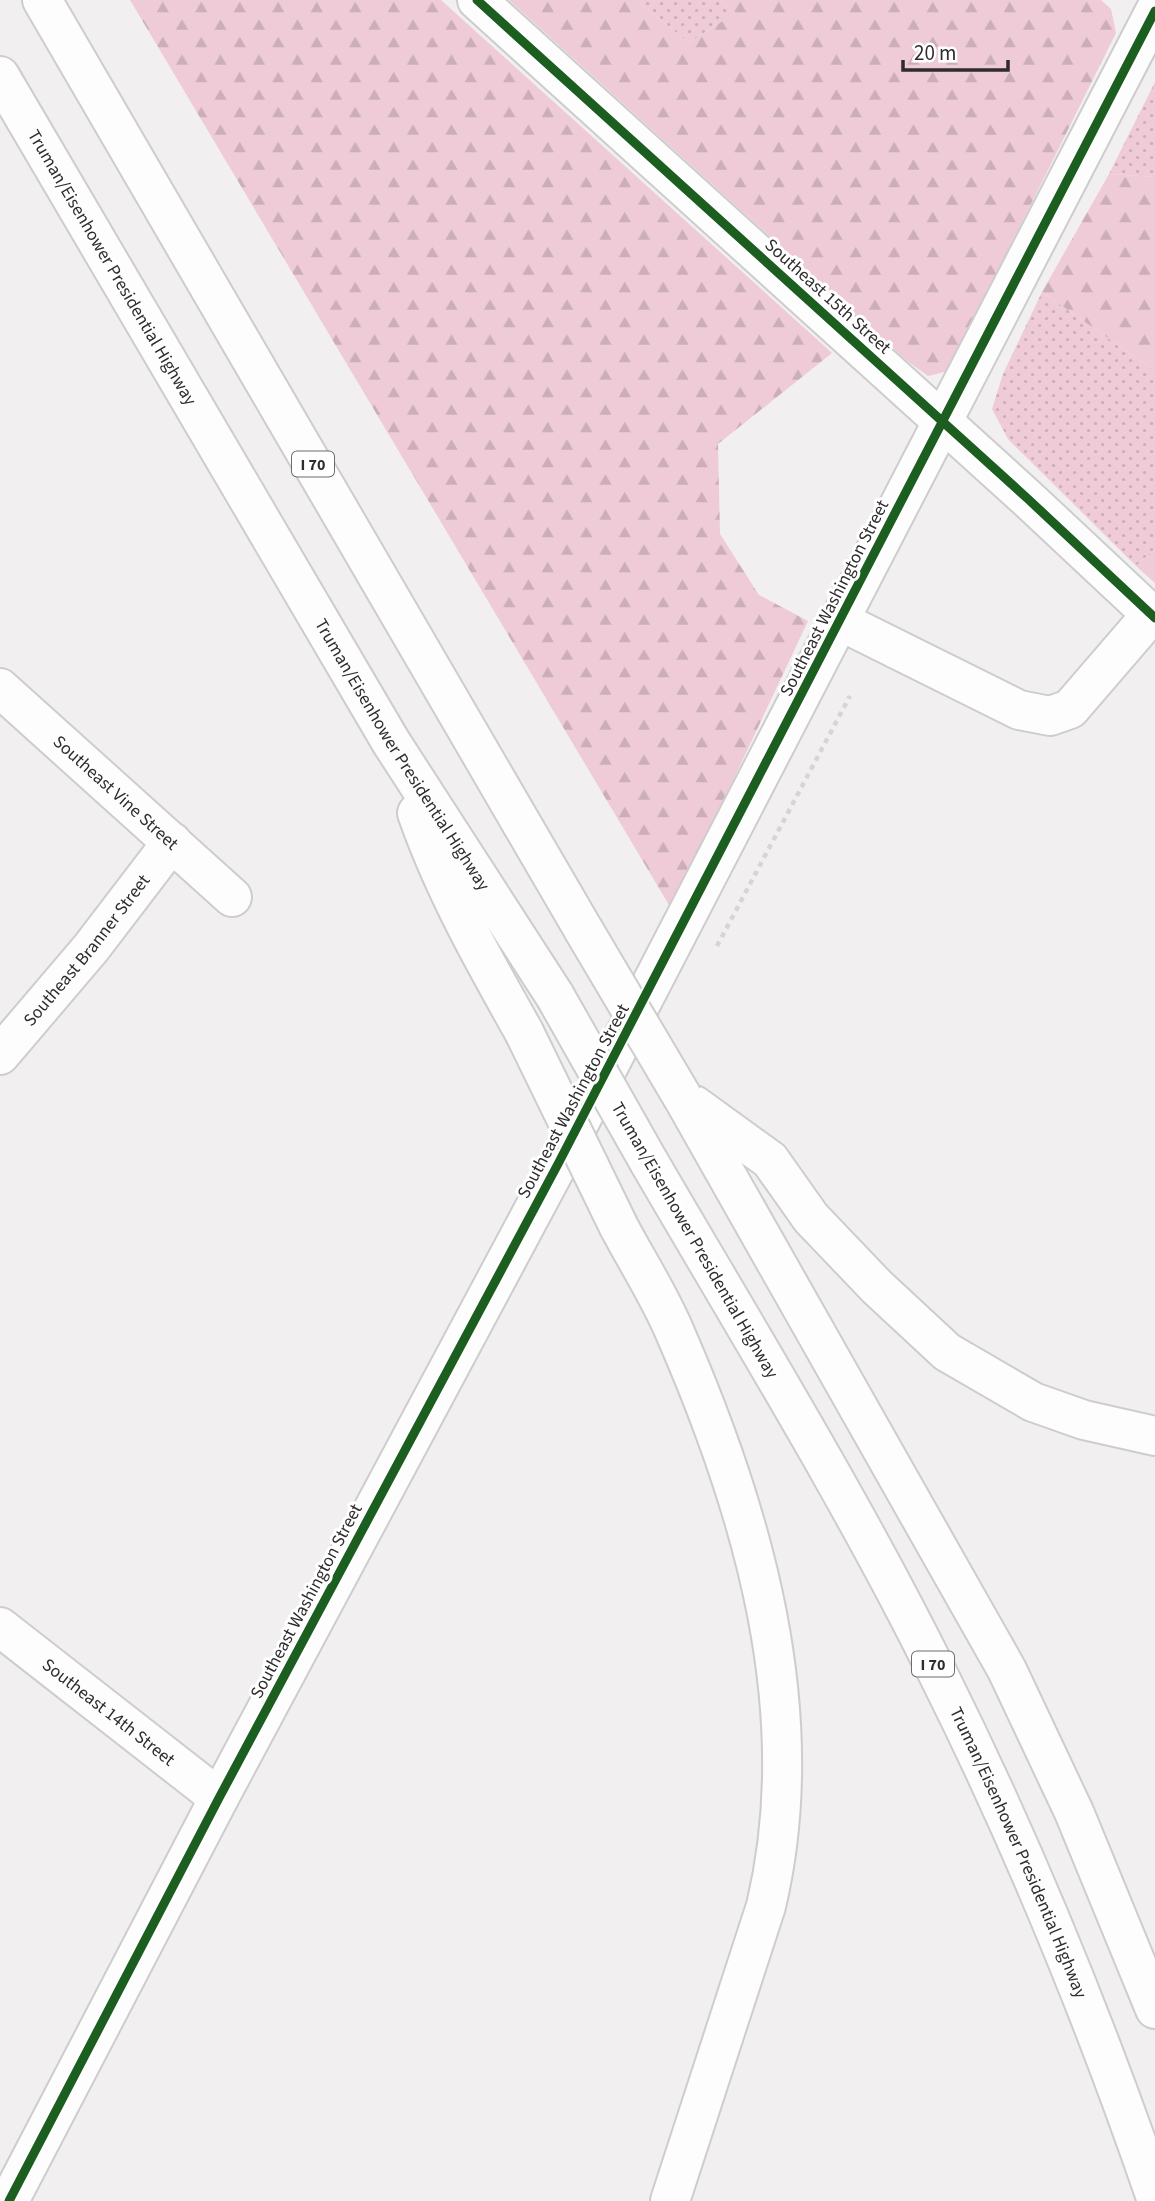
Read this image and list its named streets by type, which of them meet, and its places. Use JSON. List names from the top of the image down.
{
  "streets": {
    "main road": [
      "Truman/Eisenhower Presidential Highway",
      "Southeast 15th Street",
      "I 70",
      "Southeast Washington Street",
      "Southeast Vine Street",
      "Southeast Branner Street",
      "Southeast 14th Street"
    ]
  },
  "crossings": [
    ["Southeast 15th Street", "Southeast Washington Street"],
    ["Southeast Washington Street", "Southeast 14th Street"],
    ["Southeast Vine Street", "Southeast Branner Street"]
  ],
  "scale_bar": "20 m"
}
